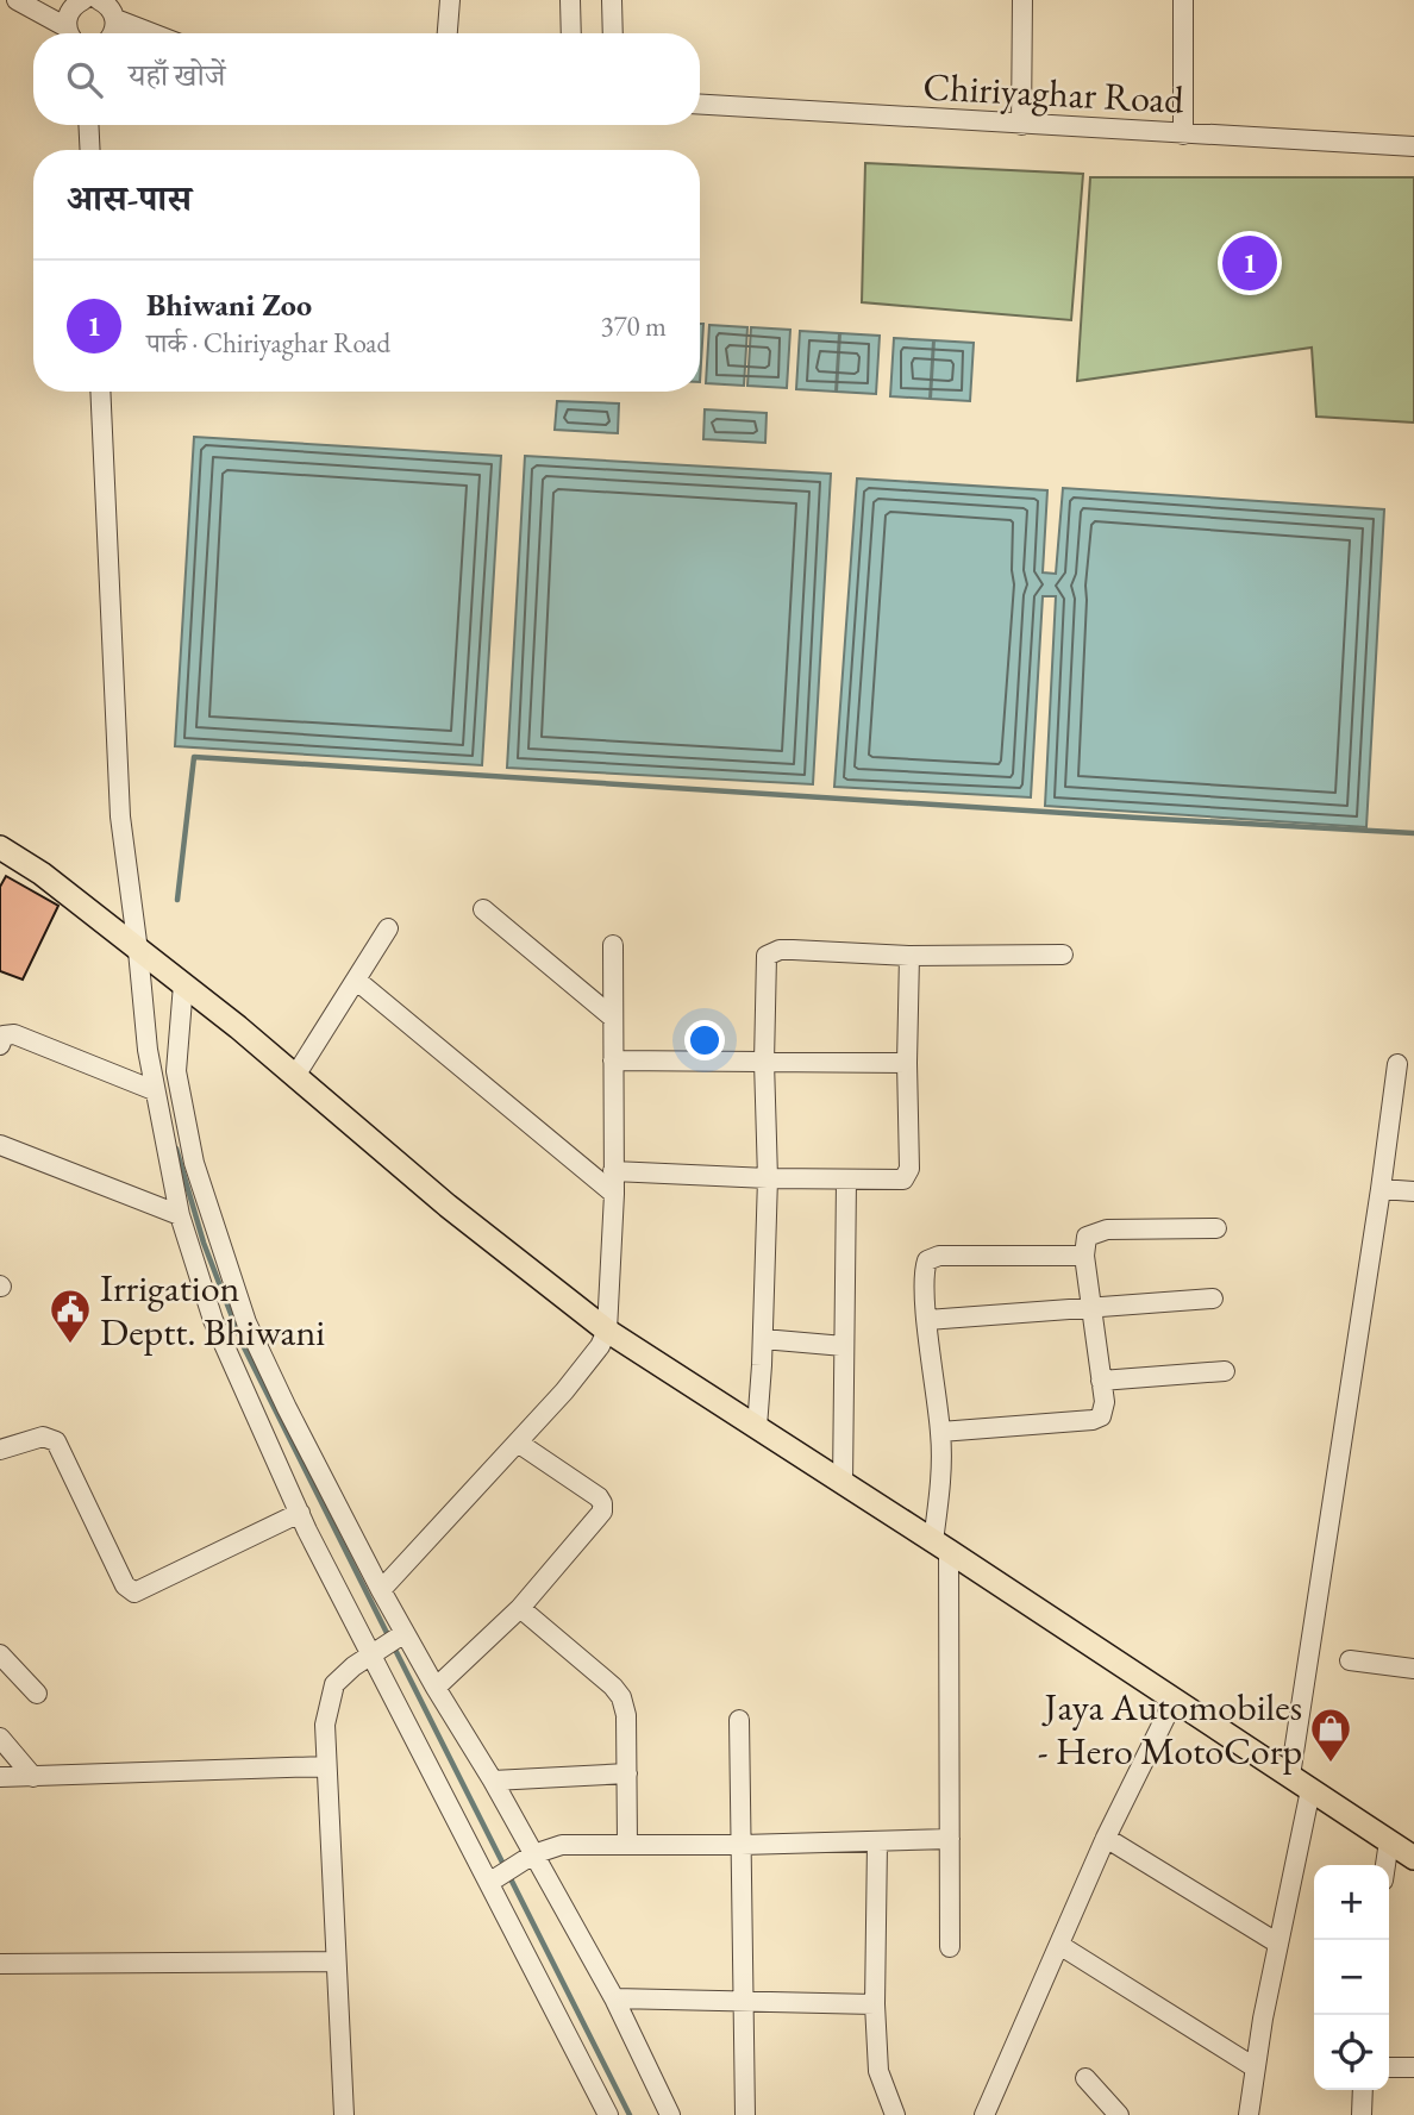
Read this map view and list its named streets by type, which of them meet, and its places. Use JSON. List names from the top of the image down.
{
  "streets": {
    "street": ["Chiriyaghar Road"]
  },
  "places": {
    "public building": ["Irrigation Deptt. Bhiwani"],
    "shop": ["Jaya Automobiles - Hero MotoCorp"]
  },
  "page": {
    "search": "यहाँ खोजें",
    "heading": "आस-पास",
    "pins": "1",
    "list": [
      {
        "mark": "1",
        "name": "Bhiwani Zoo",
        "note": "पार्क · Chiriyaghar Road",
        "value": "370 m"
      }
    ],
    "map_buttons": ["+", "−"]
  }
}
